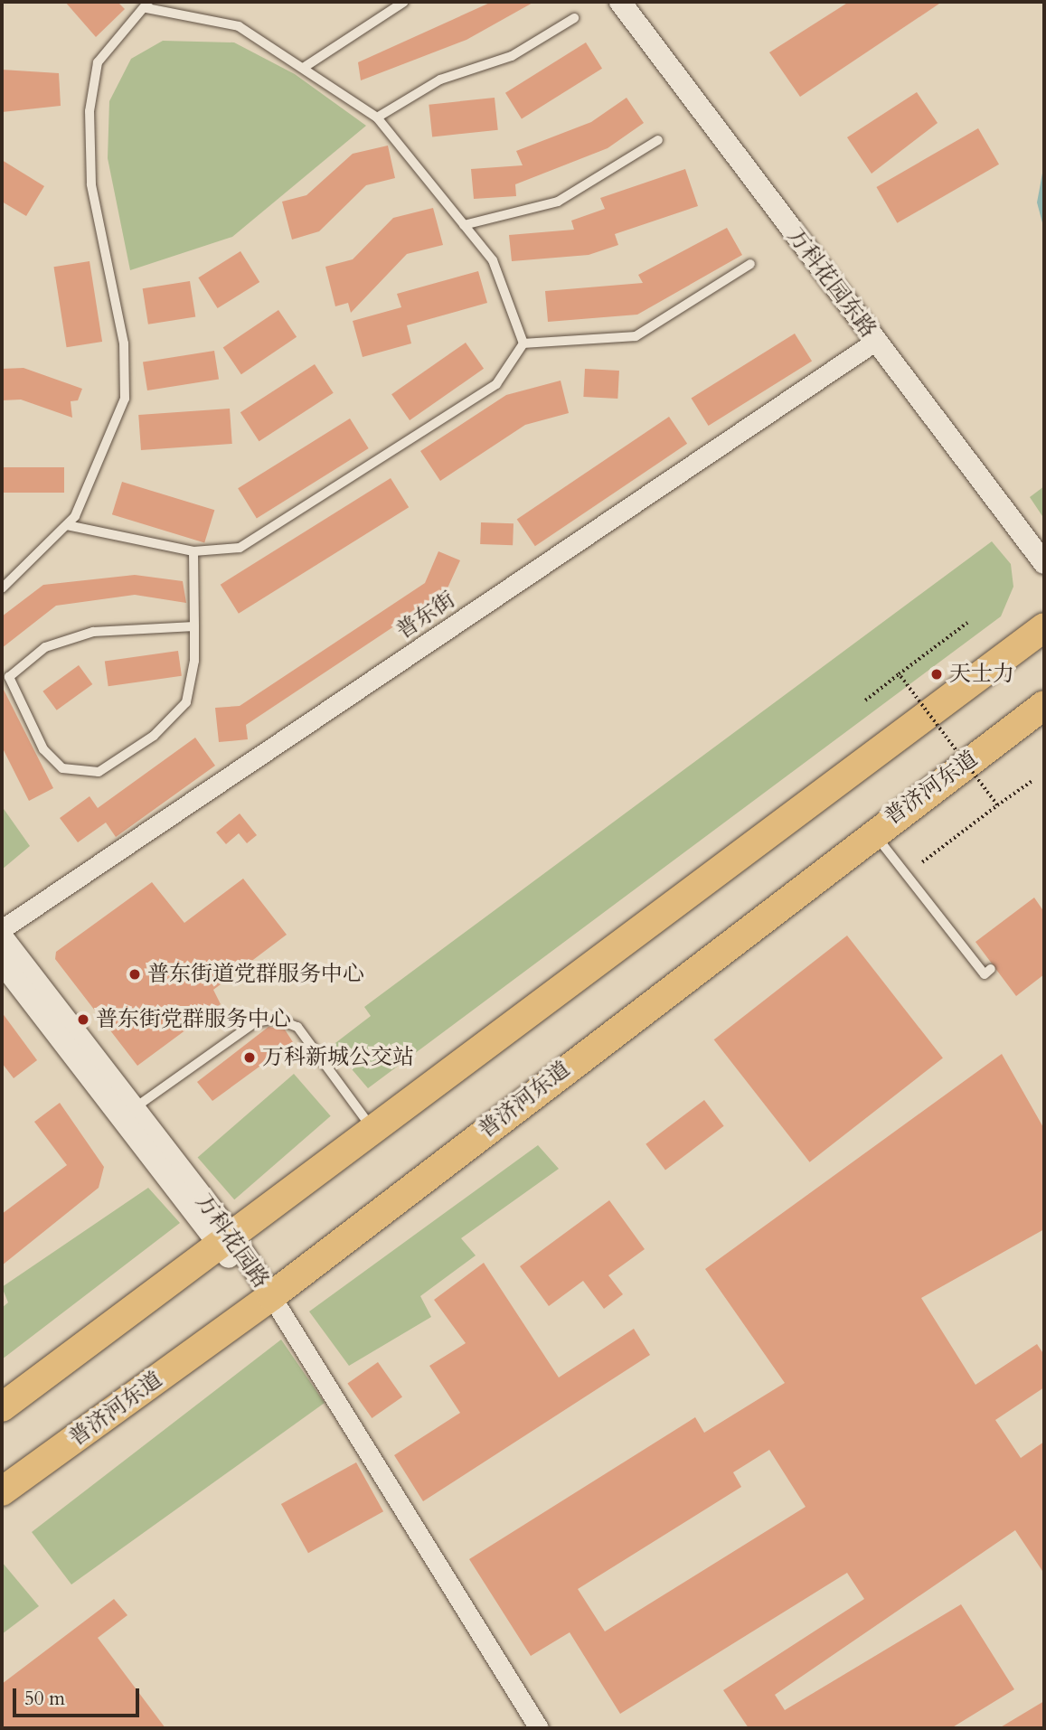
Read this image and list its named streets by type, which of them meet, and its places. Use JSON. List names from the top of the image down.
{
  "streets": {
    "main road": ["普济河东道"],
    "street": ["万科花园东路", "普东街", "万科花园路"]
  },
  "crossings": [
    ["万科花园东路", "普东街"],
    ["普济河东道", "万科花园路"]
  ],
  "places": [
    "天士力",
    "普东街道党群服务中心",
    "普东街党群服务中心",
    "万科新城公交站"
  ],
  "scale_bar": "50 m"
}
